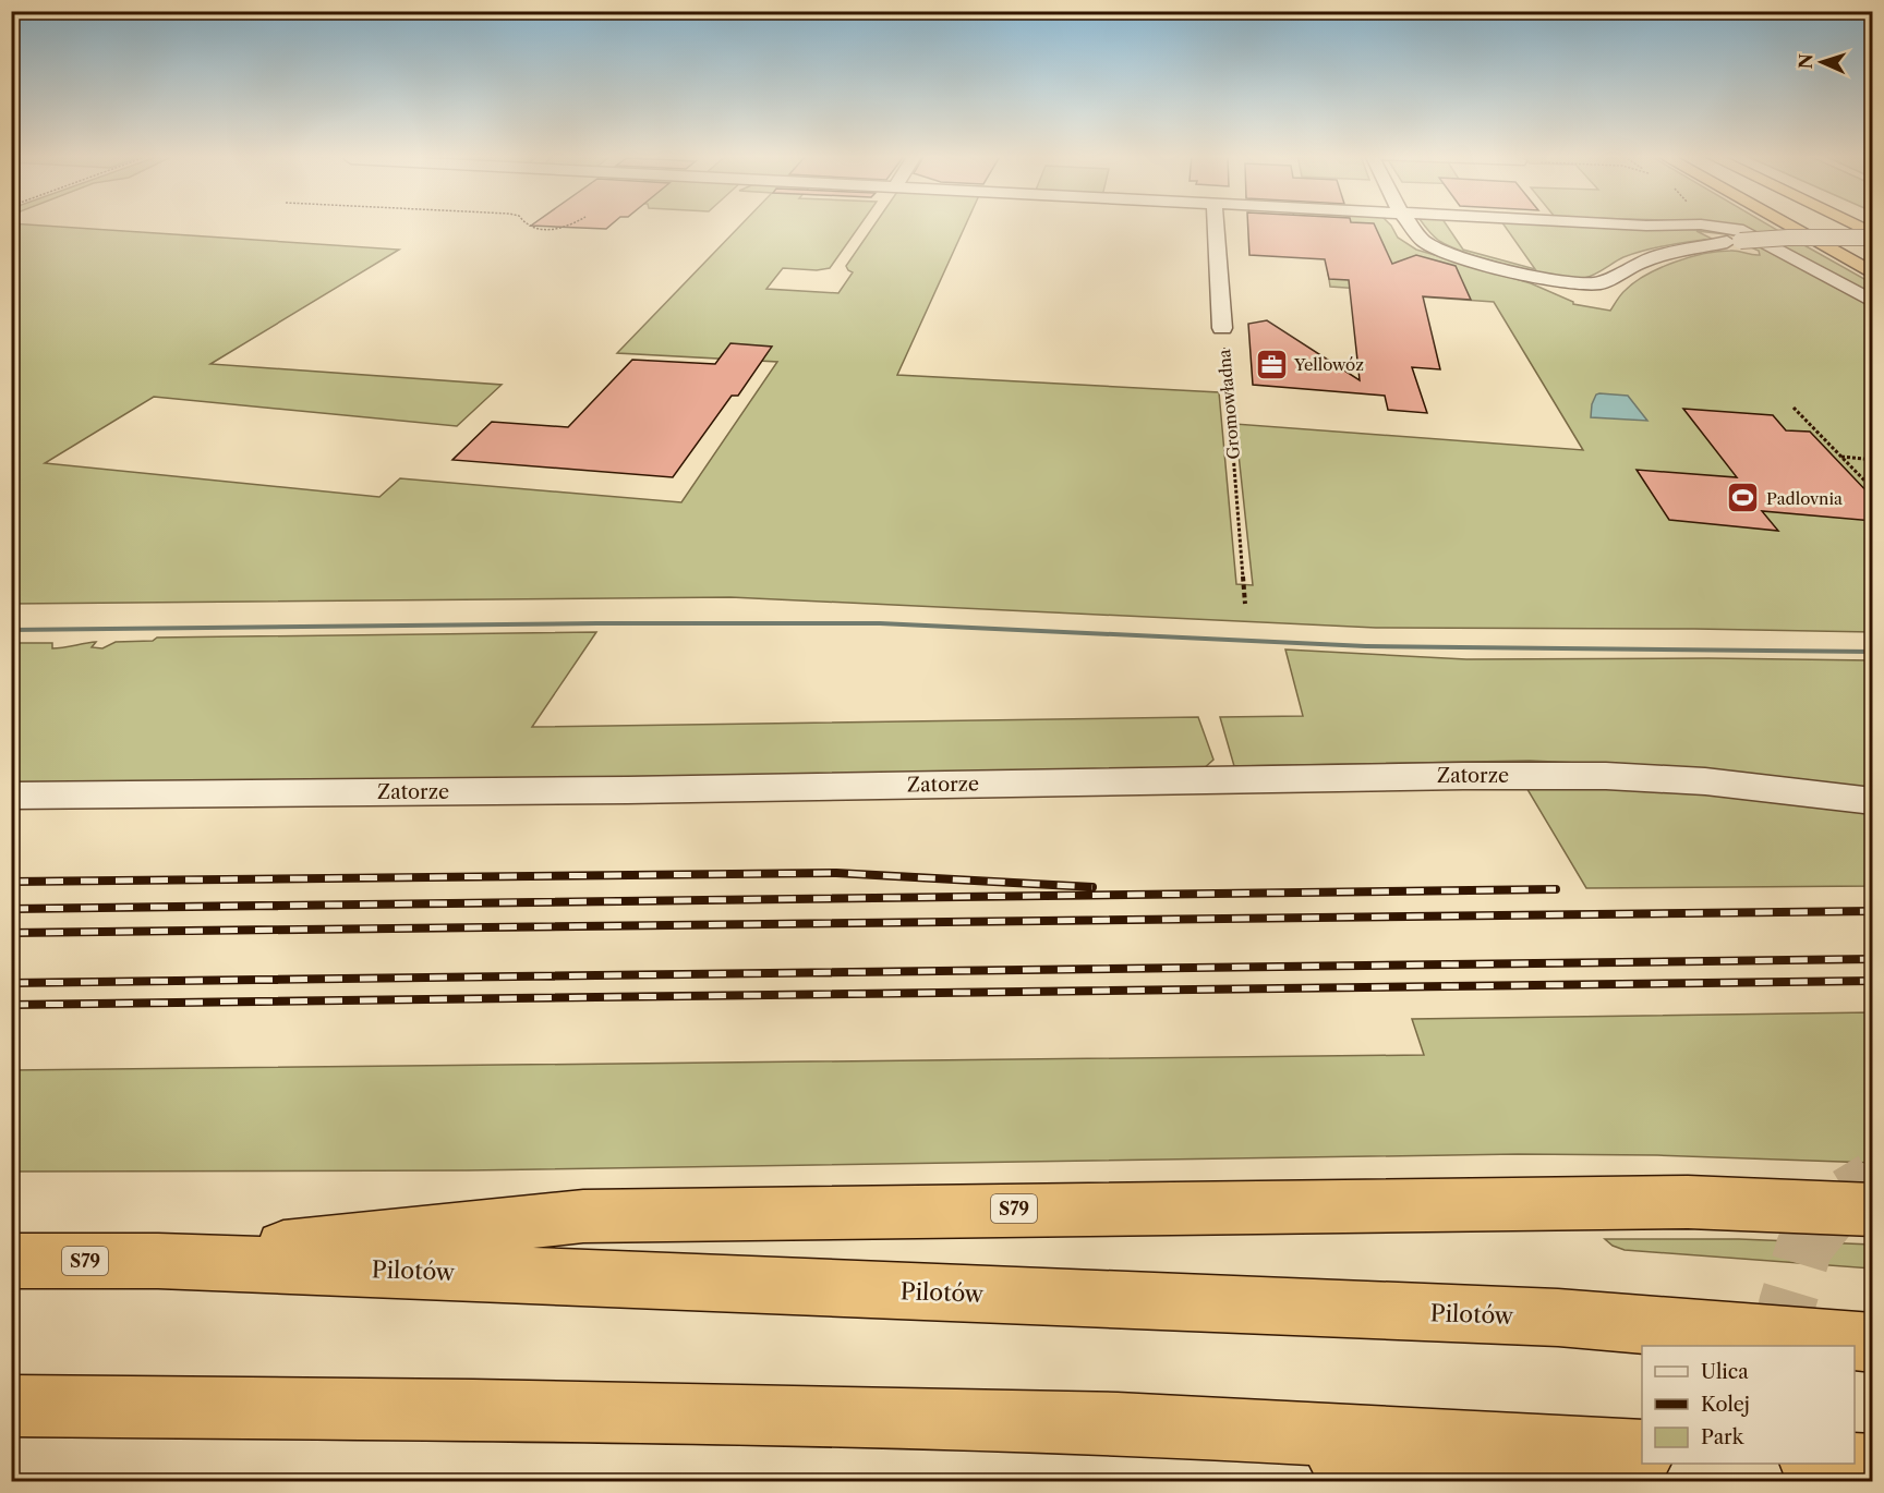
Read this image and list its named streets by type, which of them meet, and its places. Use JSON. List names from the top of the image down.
{
  "streets": {
    "highway": ["S79", "Pilotów"],
    "street": ["Gromowładna", "Zatorze"]
  },
  "crossings": [
    ["S79", "Pilotów"]
  ],
  "places": {
    "office": ["Yellowóz"],
    "sports": ["Padlovnia"]
  },
  "legend": ["Ulica", "Kolej", "Park"],
  "north": "left"
}
